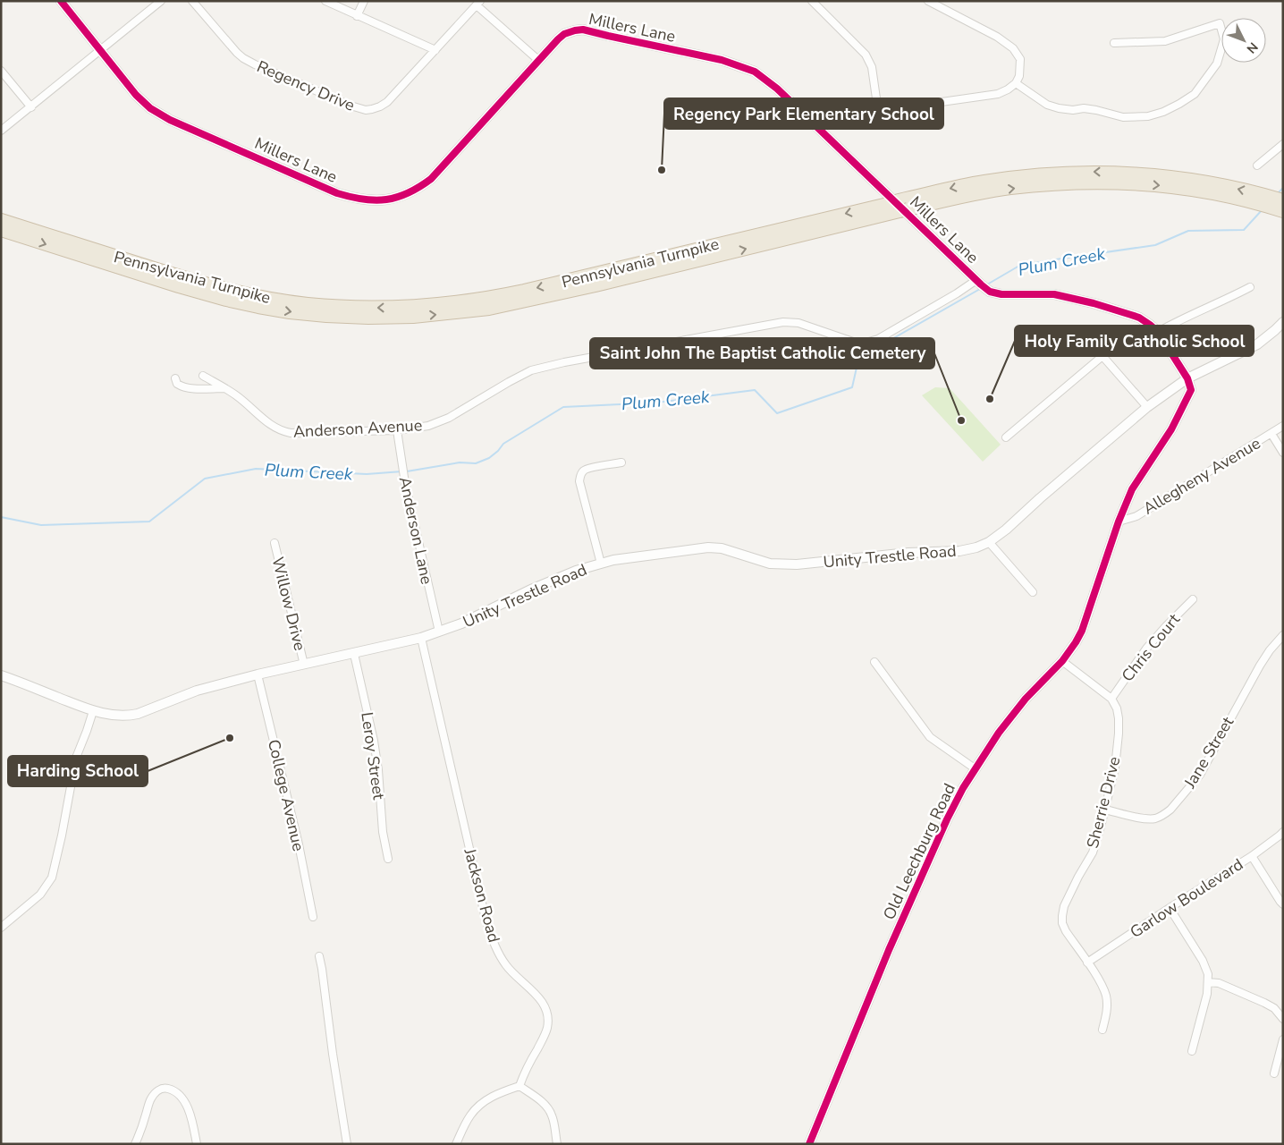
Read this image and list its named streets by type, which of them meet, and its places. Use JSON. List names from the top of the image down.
{
  "streets": {
    "highway": ["Pennsylvania Turnpike"],
    "street": [
      "Millers Lane",
      "Regency Drive",
      "Anderson Avenue",
      "Allegheny Avenue",
      "Anderson Lane",
      "Unity Trestle Road",
      "Willow Drive",
      "Chris Court",
      "Jane Street",
      "Leroy Street",
      "College Avenue",
      "Sherrie Drive",
      "Old Leechburg Road",
      "Jackson Road",
      "Garlow Boulevard"
    ]
  },
  "crossings": [
    ["Millers Lane", "Anderson Avenue"],
    ["Anderson Avenue", "Anderson Lane"],
    ["Allegheny Avenue", "Old Leechburg Road"],
    ["Anderson Lane", "Unity Trestle Road"],
    ["Unity Trestle Road", "Willow Drive"],
    ["Unity Trestle Road", "Leroy Street"],
    ["Unity Trestle Road", "College Avenue"],
    ["Unity Trestle Road", "Old Leechburg Road"],
    ["Unity Trestle Road", "Jackson Road"],
    ["Chris Court", "Sherrie Drive"],
    ["Jane Street", "Sherrie Drive"],
    ["Sherrie Drive", "Garlow Boulevard"]
  ],
  "water": ["Plum Creek"],
  "places": [
    "Regency Park Elementary School",
    "Holy Family Catholic School",
    "Saint John The Baptist Catholic Cemetery",
    "Harding School"
  ],
  "north": "bottom right"
}
